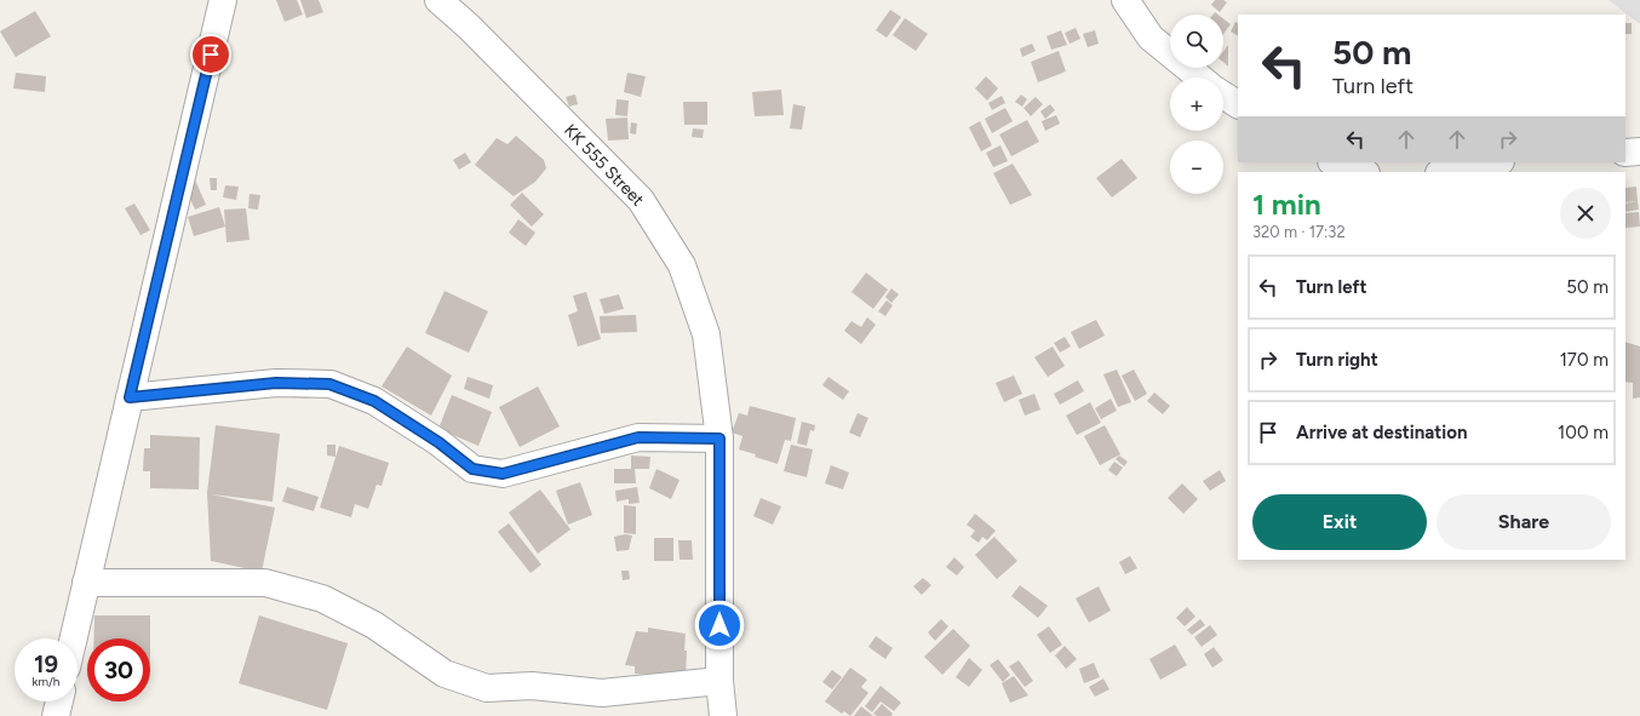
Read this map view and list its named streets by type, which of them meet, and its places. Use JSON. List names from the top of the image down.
{
  "streets": {
    "street": ["KK 555 Street"]
  },
  "page": {
    "map_buttons": ["+", "−"],
    "turn": ["50 m", "Turn left"],
    "heading": ["1 min", "320 m · 17:32"],
    "list": [
      {
        "name": "Turn left",
        "value": "50 m"
      },
      {
        "name": "Turn right",
        "value": "170 m"
      },
      {
        "name": "Arrive at destination",
        "value": "100 m"
      }
    ],
    "buttons": ["Exit", "Share"],
    "speed": "19 km/h",
    "limit": "30"
  }
}
